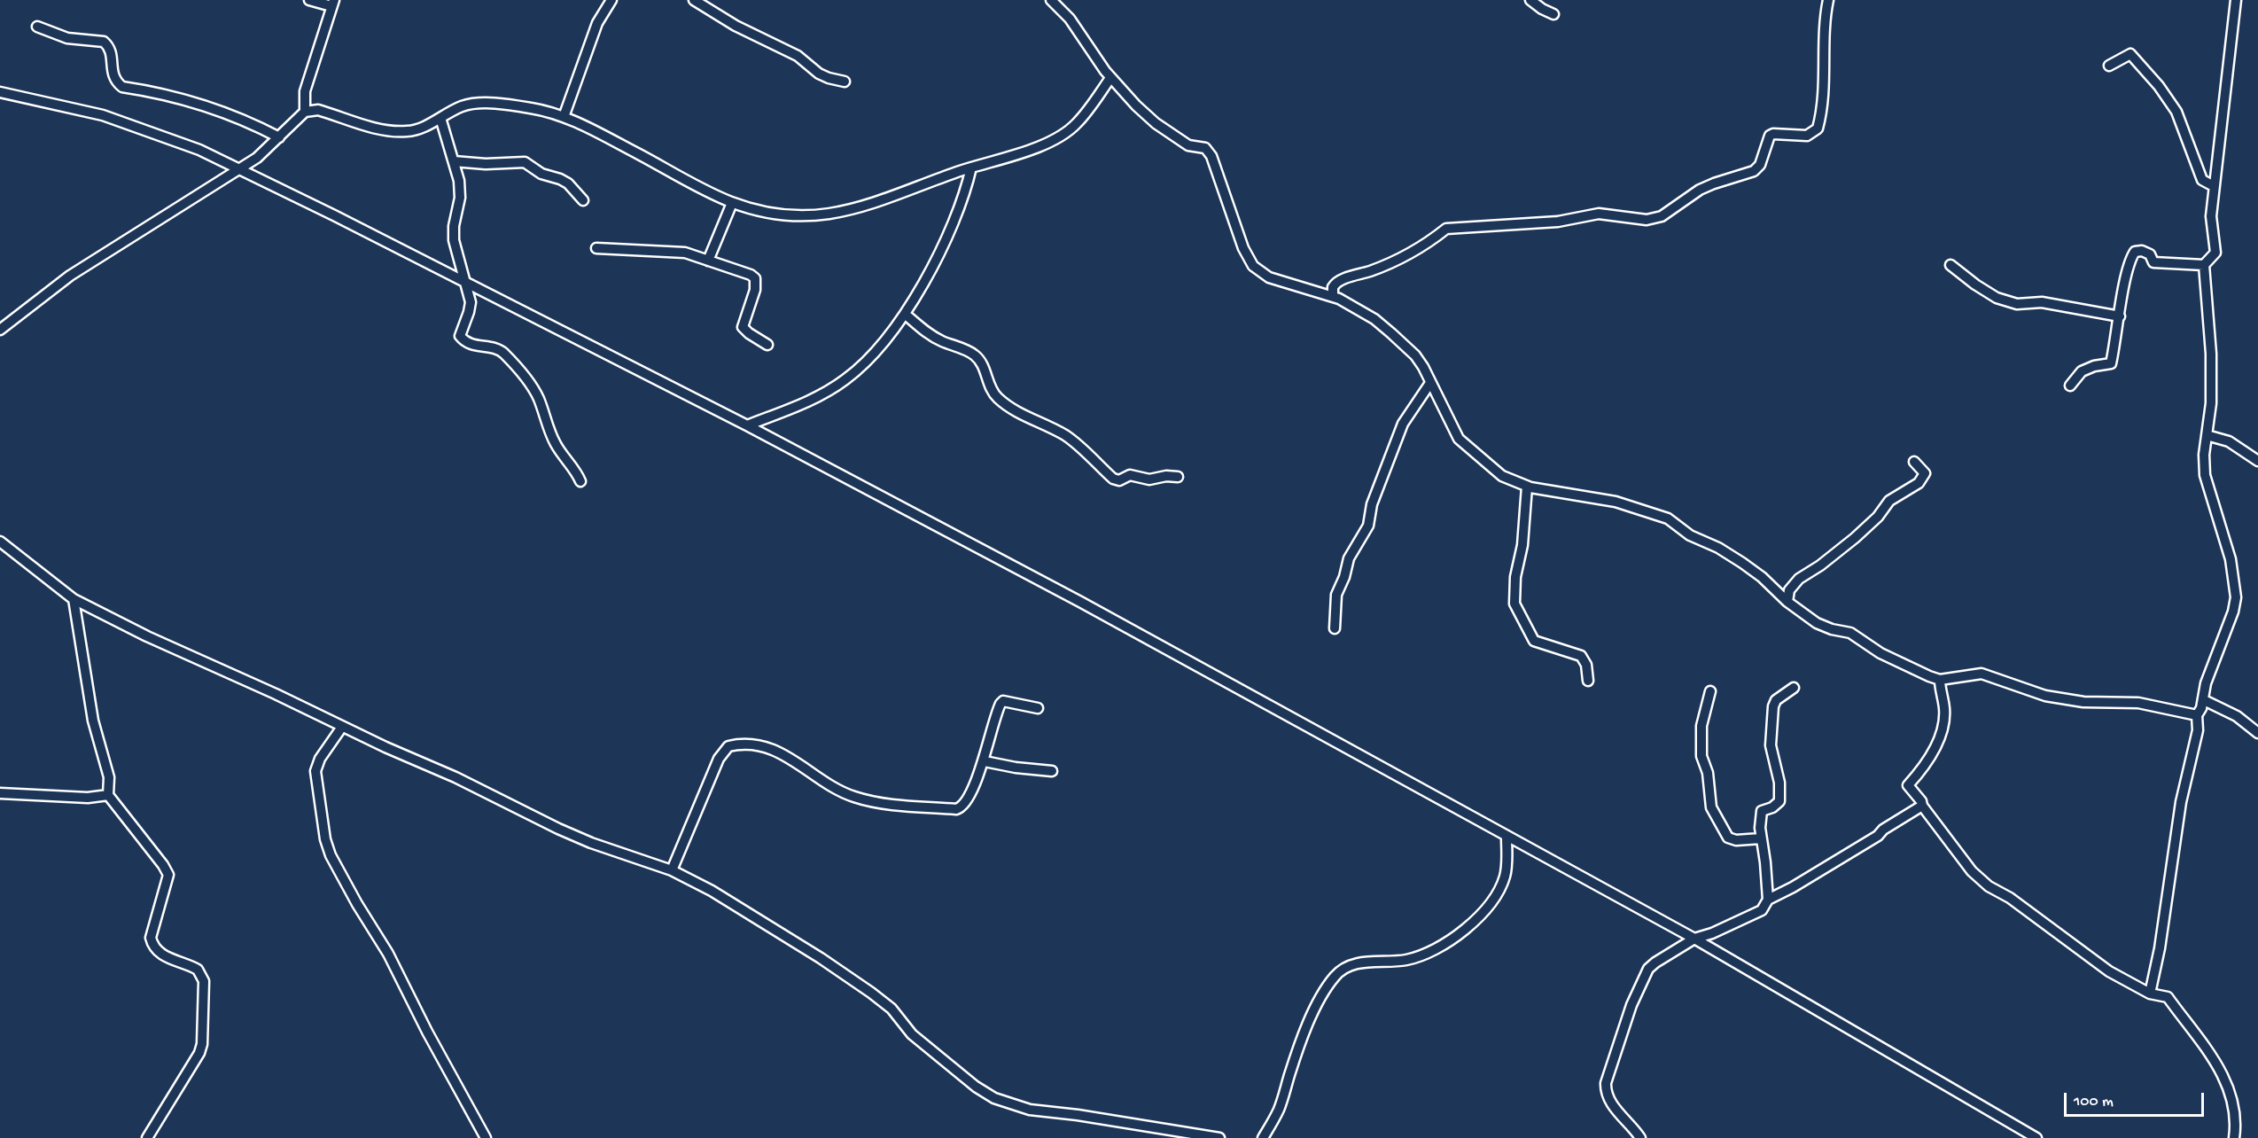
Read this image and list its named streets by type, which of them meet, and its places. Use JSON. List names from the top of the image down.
{
  "scale_bar": "100 m"
}
